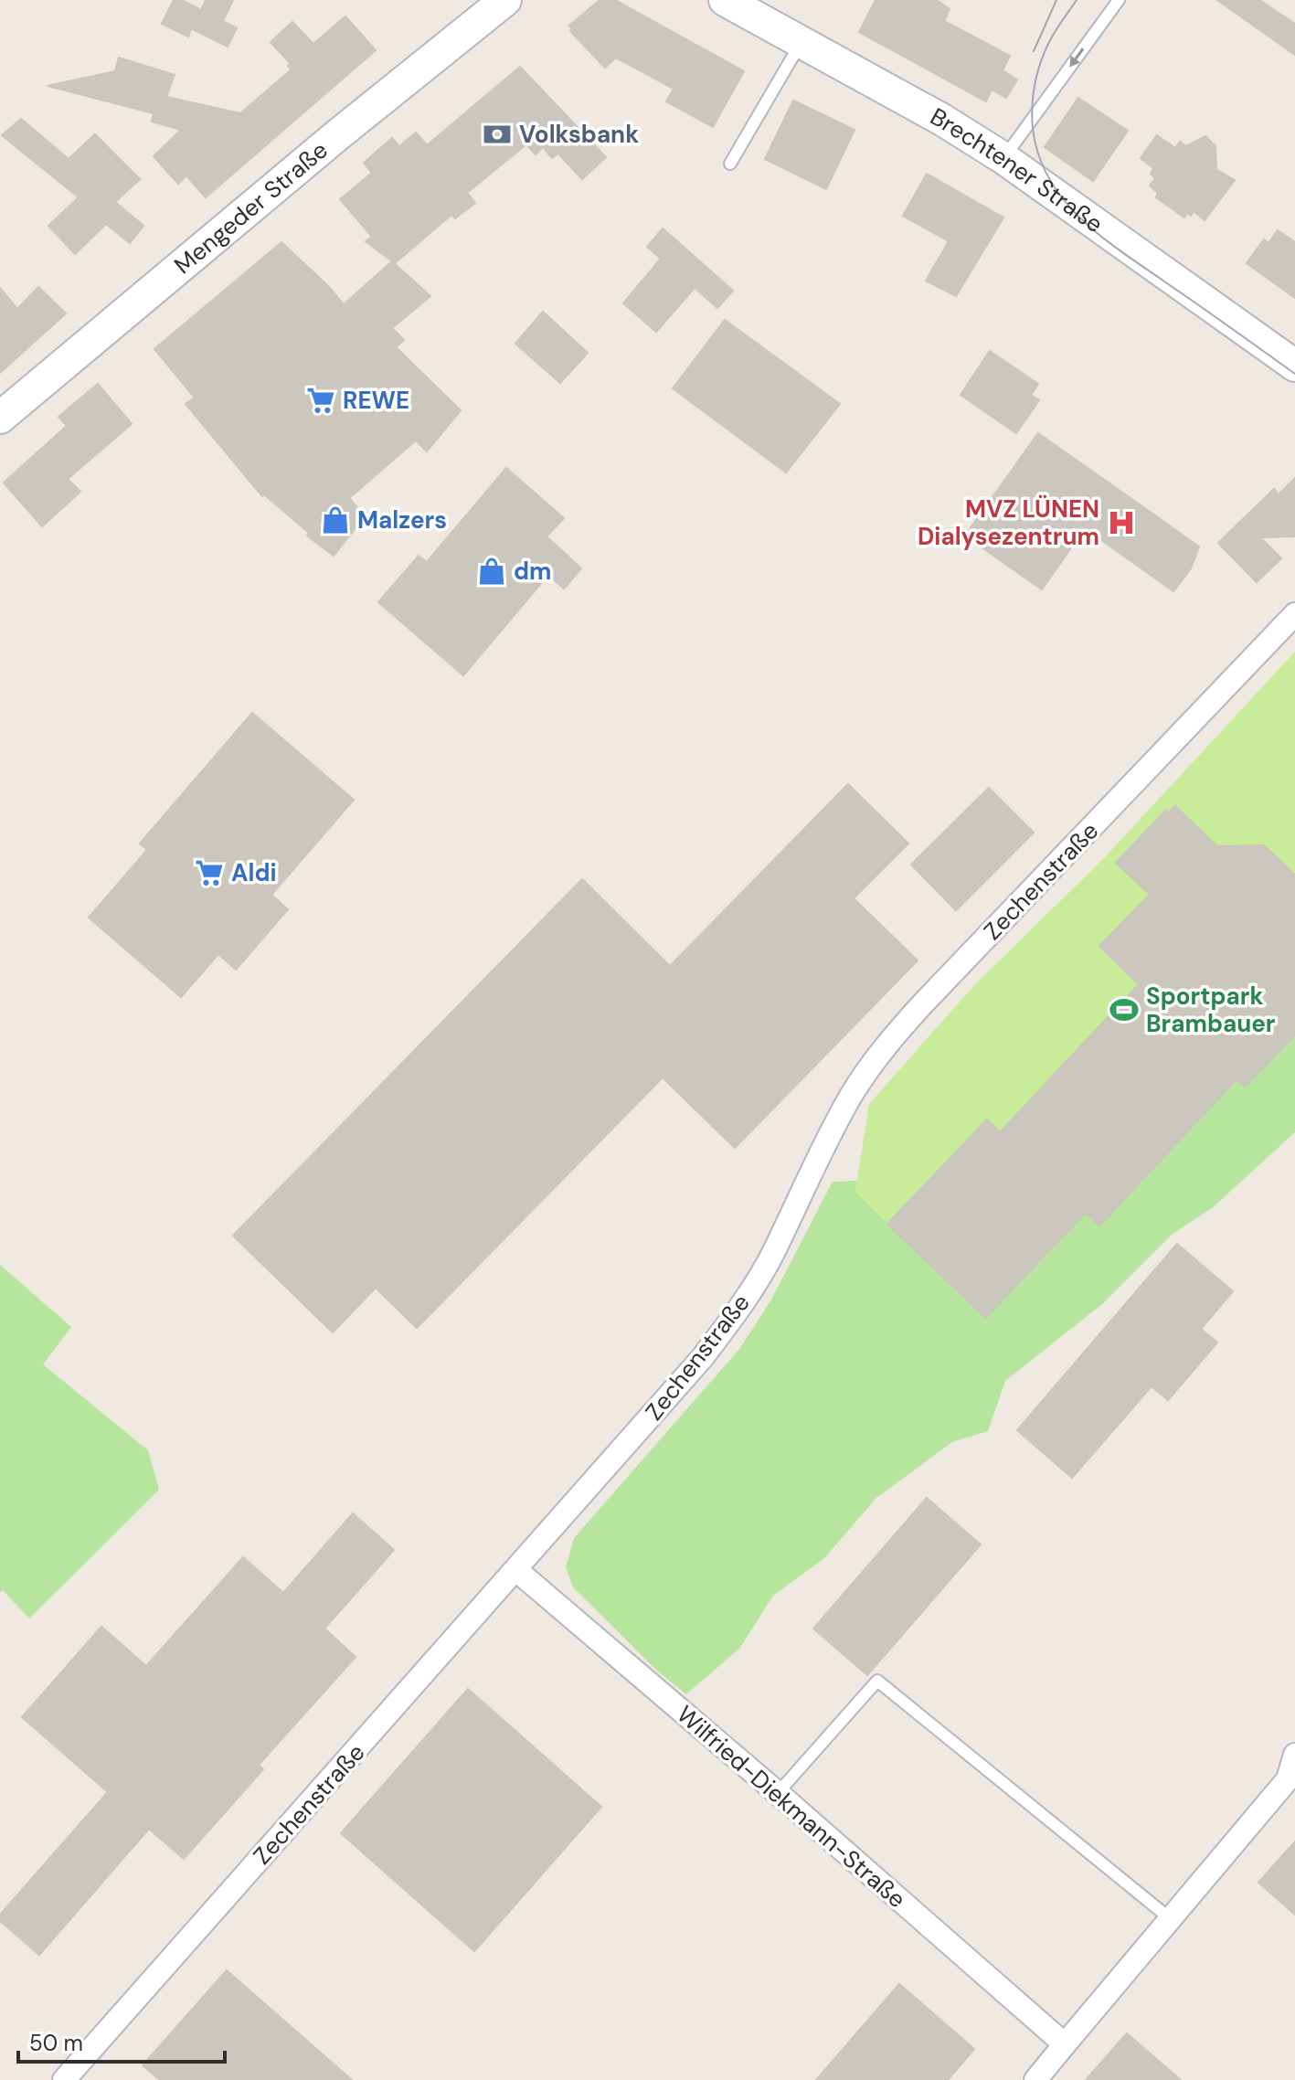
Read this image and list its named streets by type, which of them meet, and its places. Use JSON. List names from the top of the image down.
{
  "streets": {
    "main road": ["Brechtener Straße", "Mengeder Straße"],
    "street": ["Zechenstraße", "Wilfried-Diekmann-Straße"]
  },
  "crossings": [
    ["Zechenstraße", "Wilfried-Diekmann-Straße"]
  ],
  "places": {
    "bank": ["Volksbank"],
    "supermarket": ["REWE", "Aldi"],
    "shop": ["Malzers", "dm"],
    "hospital": ["MVZ LÜNEN Dialysezentrum"],
    "sports": ["Sportpark Brambauer"]
  },
  "scale_bar": "50 m"
}
